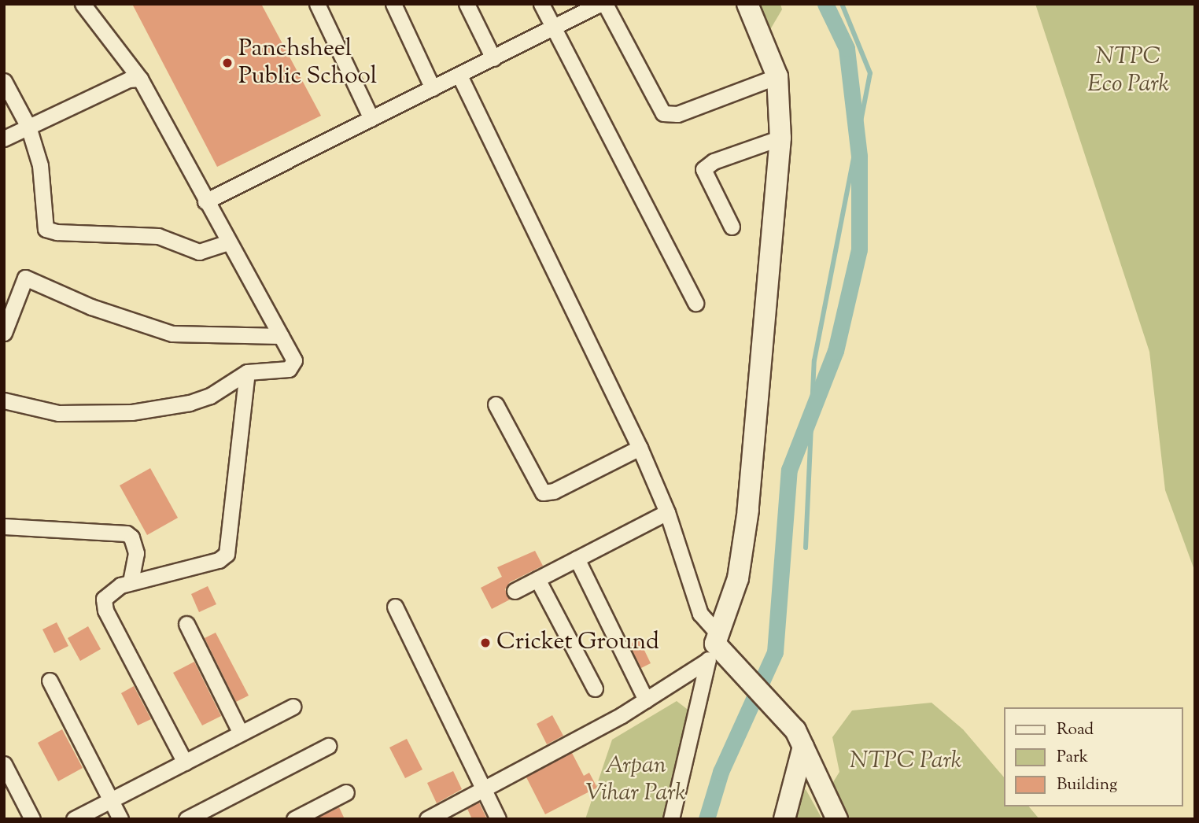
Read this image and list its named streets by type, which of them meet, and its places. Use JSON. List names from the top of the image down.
{
  "parks": ["NTPC Eco Park", "NTPC Park", "Arpan Vihar Park"],
  "places": ["Panchsheel Public School", "Cricket Ground"],
  "legend": ["Road", "Park", "Building"]
}
